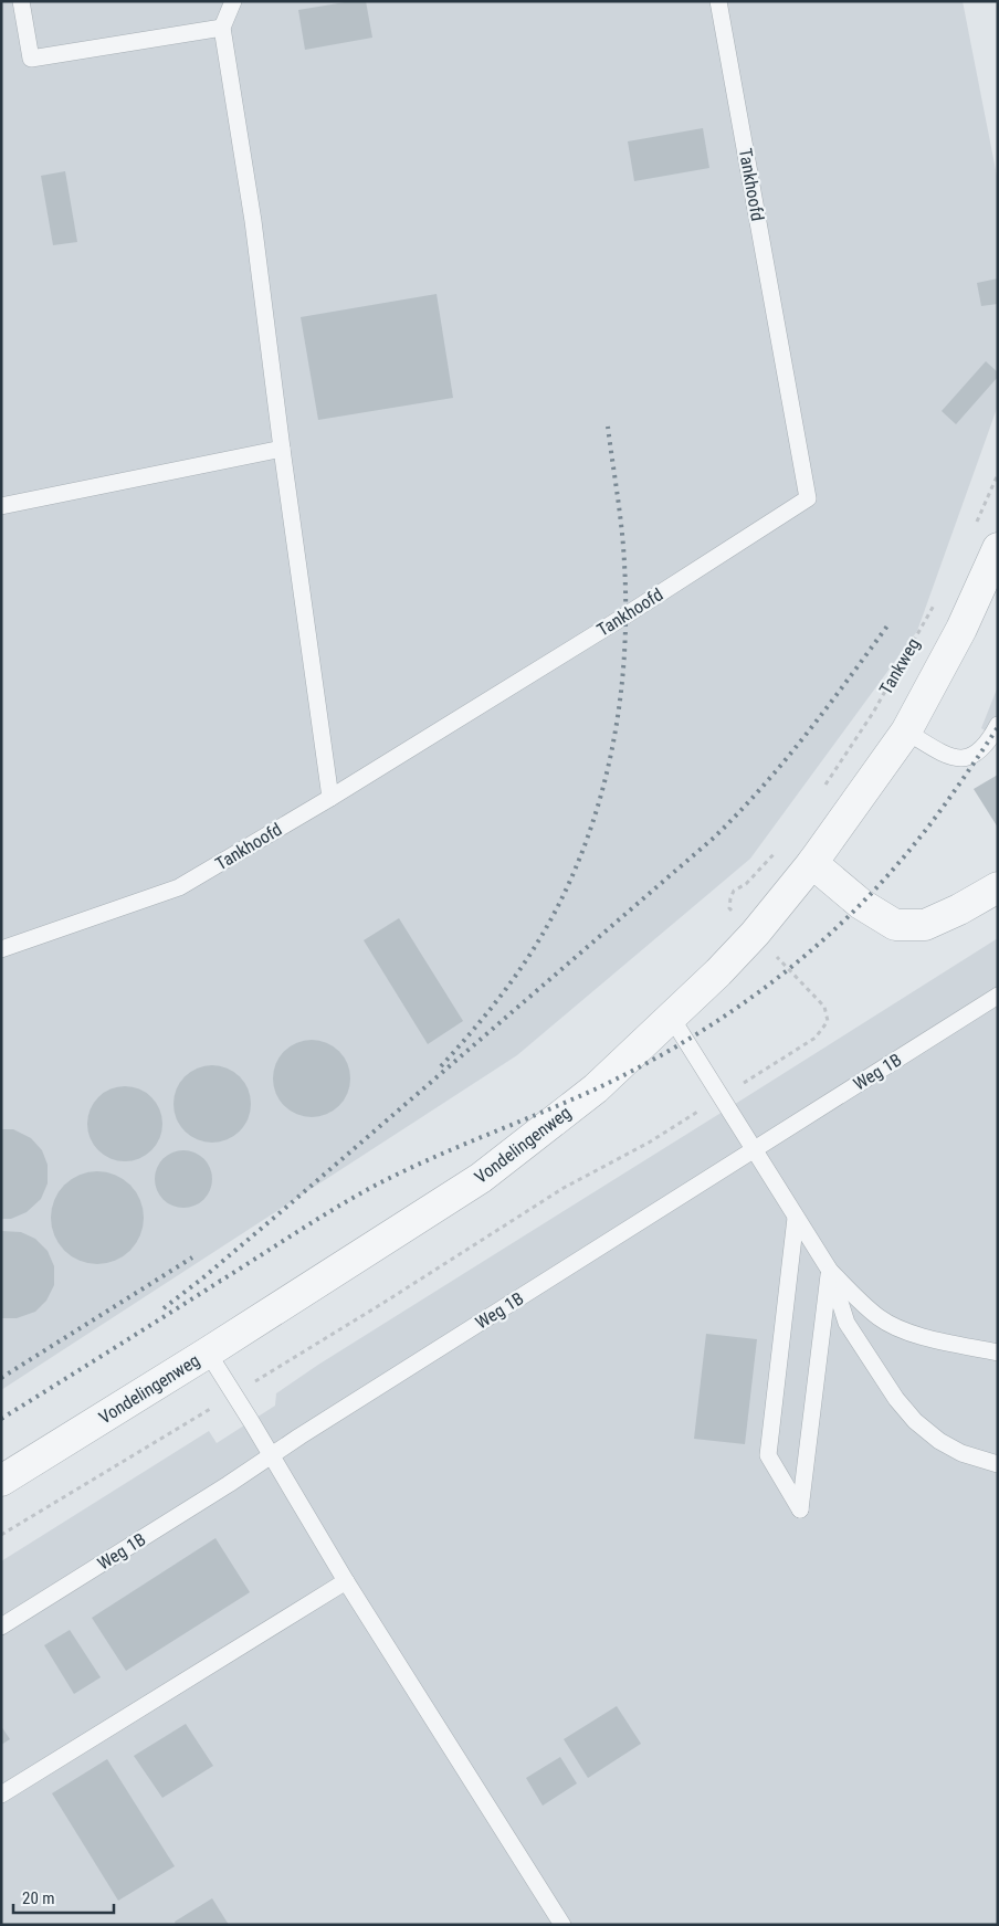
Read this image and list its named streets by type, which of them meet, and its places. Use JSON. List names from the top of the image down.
{
  "streets": {
    "street": ["Tankweg", "Vondelingenweg"],
    "lane": ["Tankhoofd", "Weg 1B"]
  },
  "crossings": [
    ["Tankweg", "Vondelingenweg"]
  ],
  "scale_bar": "20 m"
}
